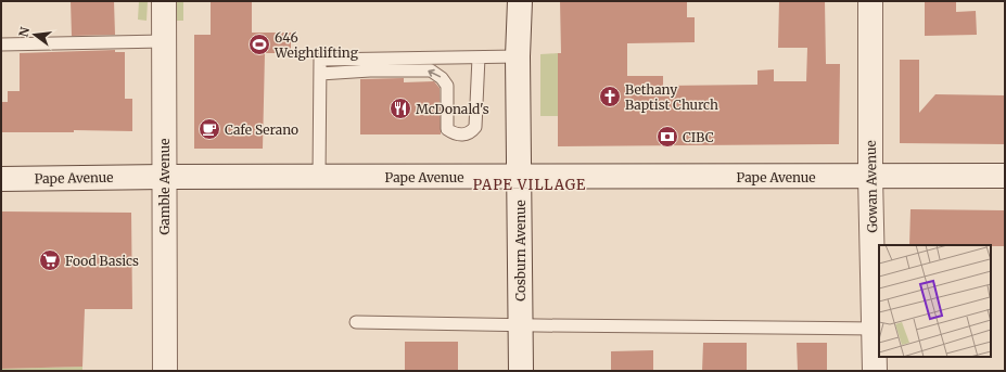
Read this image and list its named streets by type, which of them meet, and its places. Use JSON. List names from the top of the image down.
{
  "streets": {
    "street": [
      "Pape Avenue",
      "Gamble Avenue",
      "Gowan Avenue",
      "Cosburn Avenue"
    ]
  },
  "crossings": [
    ["Pape Avenue", "Gamble Avenue"],
    ["Pape Avenue", "Gowan Avenue"],
    ["Pape Avenue", "Cosburn Avenue"]
  ],
  "districts": ["PAPE VILLAGE"],
  "places": {
    "sports": ["646 Weightlifting"],
    "church": ["Bethany Baptist Church"],
    "restaurant": ["McDonald's"],
    "cafe": ["Cafe Serano"],
    "bank": ["CIBC"],
    "supermarket": ["Food Basics"]
  },
  "north": "left"
}
